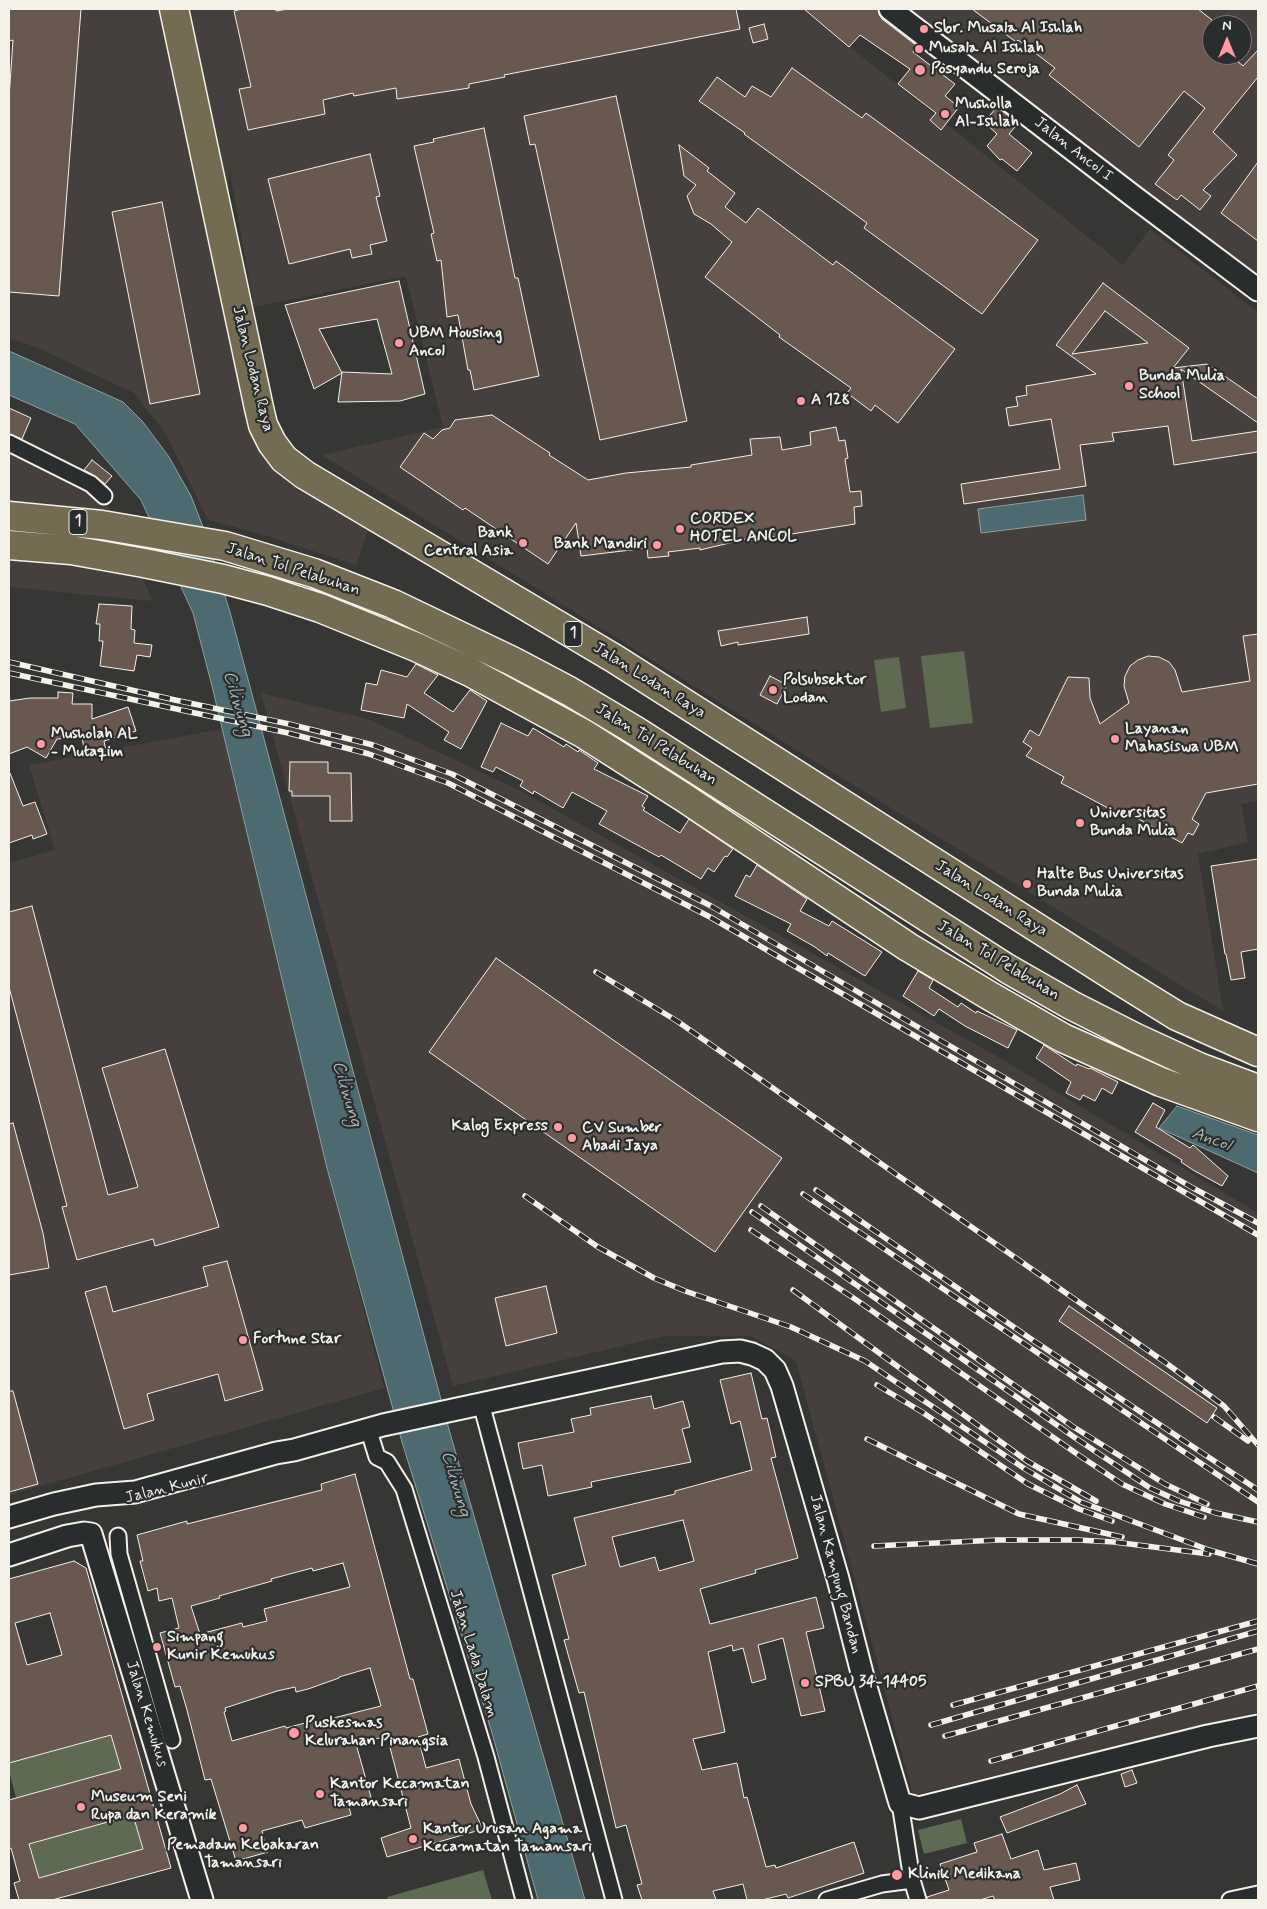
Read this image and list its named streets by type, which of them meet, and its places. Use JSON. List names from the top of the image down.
{
  "streets": {
    "highway": ["Jalan Lodan Raya", "1", "Jalan Tol Pelabuhan"],
    "street": [
      "Jalan Ancol I",
      "Jalan Kunir",
      "Jalan Kampung Bandan",
      "Jalan Lada Dalam",
      "Jalan Kemukus"
    ]
  },
  "crossings": [
    ["Jalan Kunir", "Jalan Kampung Bandan"],
    ["Jalan Kunir", "Jalan Lada Dalam"]
  ],
  "water": ["Ciliwung", "Ancol"],
  "places": [
    "Sbr. Musala Al Ishlah",
    "Musala Al Ishlah",
    "Posyandu Seroja",
    "Musholla Al-Ishlah",
    "UBM Housing Ancol",
    "Bunda Mulia School",
    "A 128",
    "CORDEX HOTEL ANCOL",
    "Bank Central Asia",
    "Bank Mandiri",
    "Polsubsektor Lodan",
    "Layanan Mahasiswa UBM",
    "Musholah AL - Mutaqim",
    "Universitas Bunda Mulia",
    "Halte Bus Universitas Bunda Mulia",
    "Kalog Express",
    "CV Sumber Abadi Jaya",
    "Fortune Star",
    "Simpang Kunir Kemukus",
    "SPBU 34-14405",
    "Puskesmas Kelurahan Pinangsia",
    "Kantor Kecamatan Tamansari",
    "Museum Seni Rupa dan Keramik",
    "Pemadam Kebakaran Tamansari",
    "Kantor Urusan Agama Kecamatan Tamansari",
    "Klinik Medikana"
  ],
  "north": "top"
}
